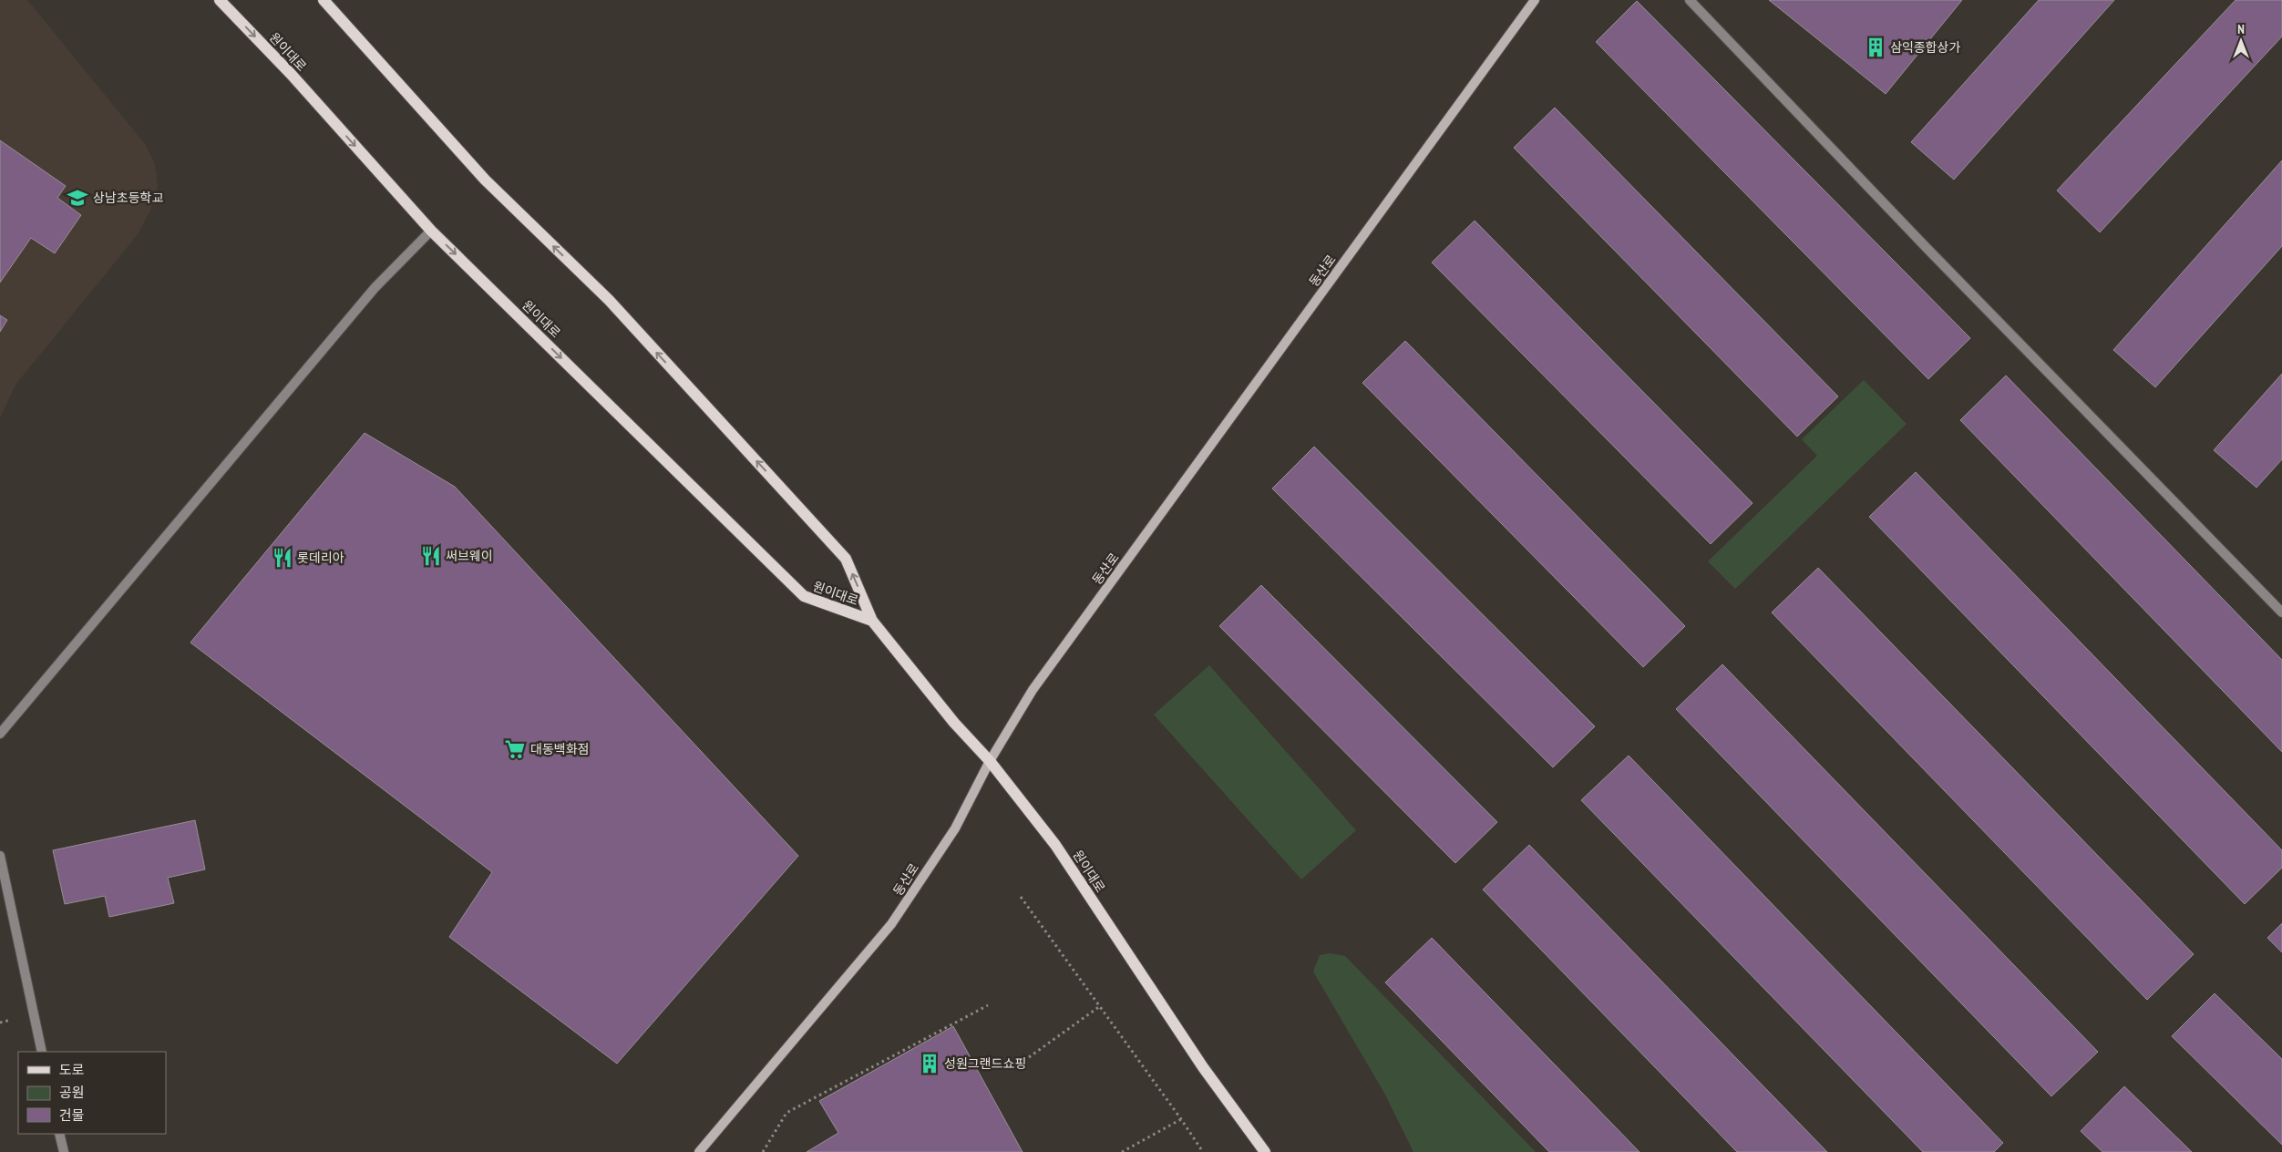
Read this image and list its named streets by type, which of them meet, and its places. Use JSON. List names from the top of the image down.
{
  "streets": {
    "main road": ["원이대로", "동산로"]
  },
  "crossings": [
    ["원이대로", "동산로"]
  ],
  "places": {
    "building": ["삼익종합상가", "성원그랜드쇼핑"],
    "school or university": ["상남초등학교"],
    "restaurant": ["써브웨이", "롯데리아"],
    "supermarket": ["대동백화점"]
  },
  "legend": ["도로", "공원", "건물"],
  "north": "top"
}
